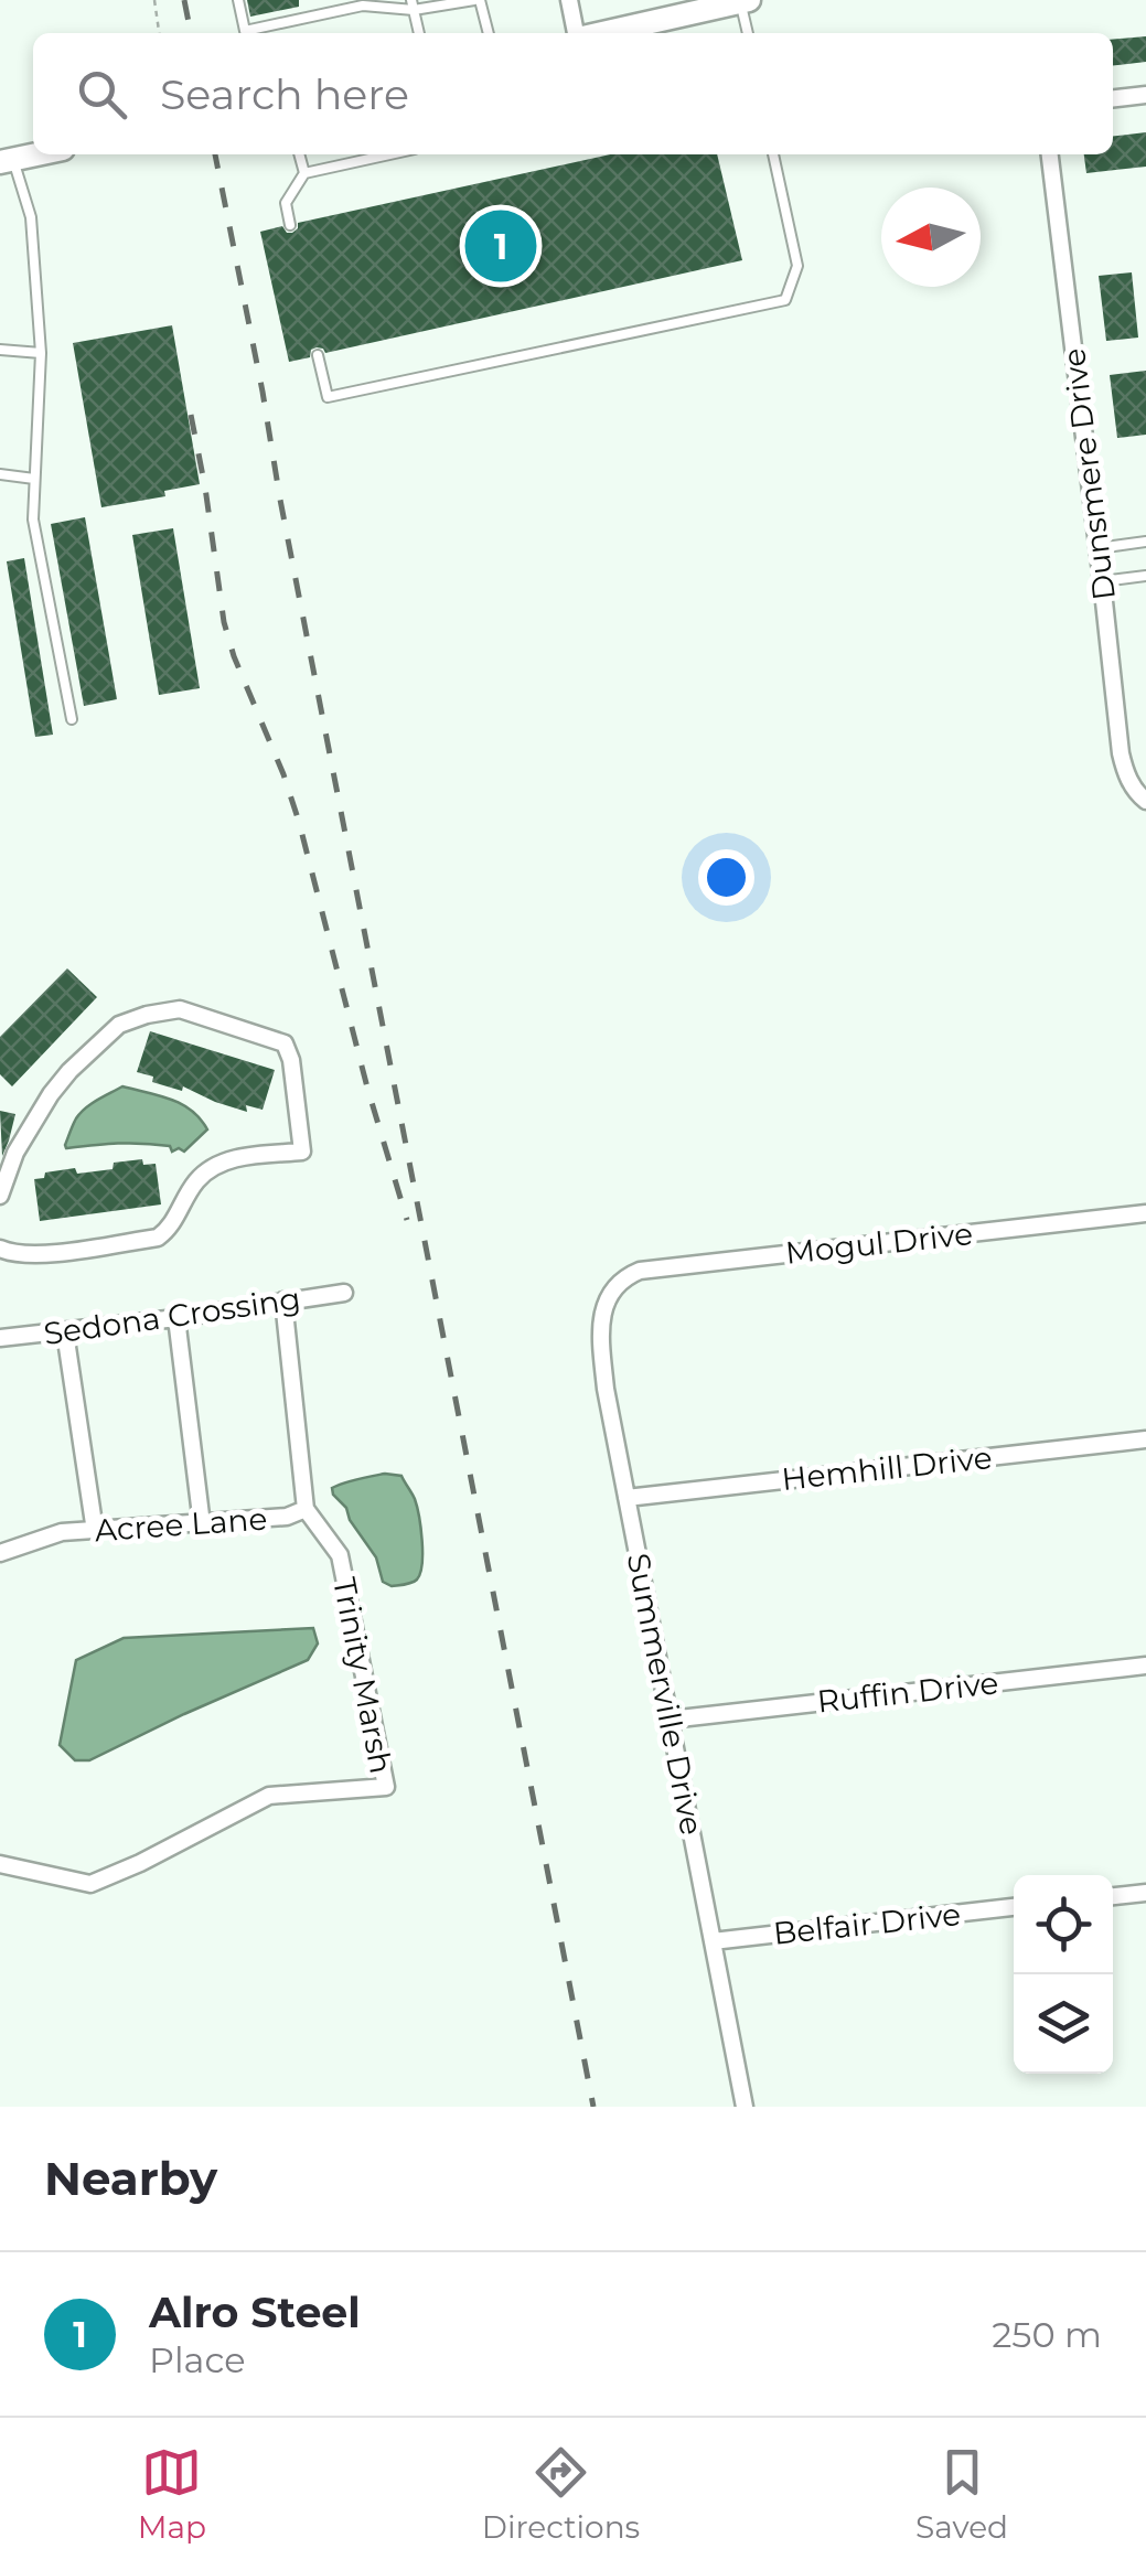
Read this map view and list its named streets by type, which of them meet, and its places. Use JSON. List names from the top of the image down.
{
  "streets": {
    "street": [
      "Dunsmere Drive",
      "Mogul Drive",
      "Sedona Crossing",
      "Hemhill Drive",
      "Acree Lane",
      "Trinity Marsh",
      "Ruffin Drive",
      "Summerville Drive",
      "Belfair Drive"
    ]
  },
  "crossings": [
    ["Mogul Drive", "Summerville Drive"],
    ["Hemhill Drive", "Summerville Drive"],
    ["Acree Lane", "Trinity Marsh"],
    ["Ruffin Drive", "Summerville Drive"],
    ["Summerville Drive", "Belfair Drive"]
  ],
  "north": "left",
  "page": {
    "search": "Search here",
    "pins": "1",
    "heading": "Nearby",
    "list": [
      {
        "mark": "1",
        "name": "Alro Steel",
        "note": "Place",
        "value": "250 m"
      }
    ],
    "nav": ["Map", "Directions", "Saved"]
  }
}
